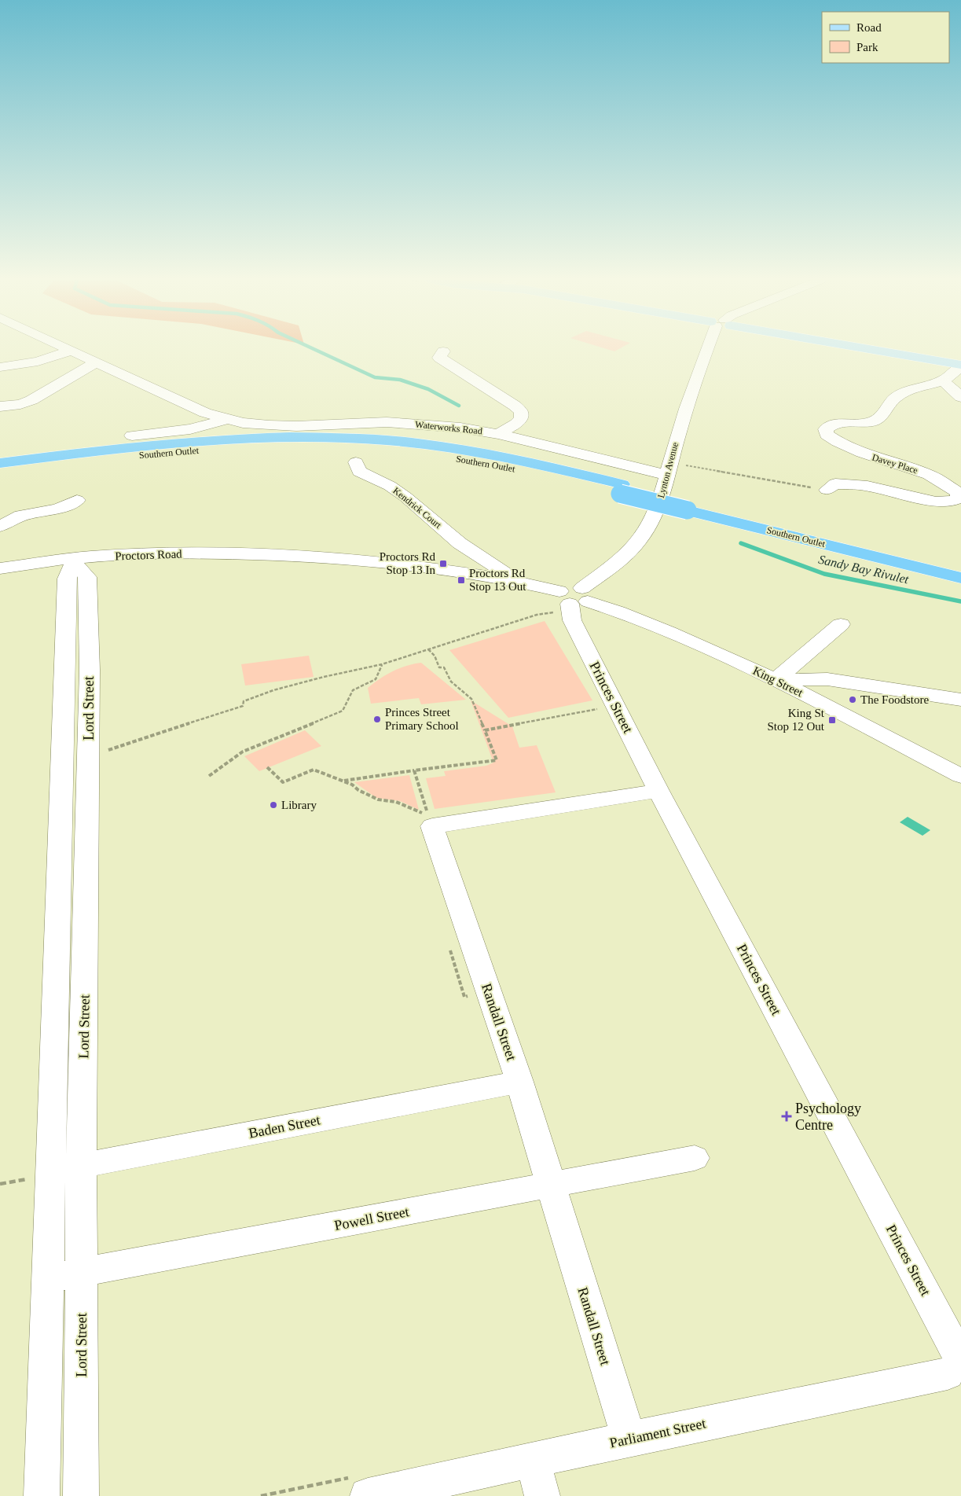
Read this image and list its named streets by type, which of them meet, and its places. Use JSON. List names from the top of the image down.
{
  "streets": {
    "highway": ["Southern Outlet"],
    "street": [
      "Waterworks Road",
      "Davey Place",
      "Lynton Avenue",
      "Kendrick Court",
      "Proctors Road",
      "King Street",
      "Princes Street",
      "Lord Street",
      "Randall Street",
      "Baden Street",
      "Powell Street",
      "Parliament Street"
    ]
  },
  "crossings": [
    ["Waterworks Road", "Lynton Avenue"],
    ["Lynton Avenue", "Proctors Road"],
    ["Lynton Avenue", "King Street"],
    ["Lynton Avenue", "Princes Street"],
    ["Kendrick Court", "Proctors Road"],
    ["Proctors Road", "King Street"],
    ["Proctors Road", "Princes Street"],
    ["Proctors Road", "Lord Street"],
    ["King Street", "Princes Street"],
    ["Princes Street", "Randall Street"],
    ["Princes Street", "Parliament Street"],
    ["Lord Street", "Baden Street"],
    ["Lord Street", "Powell Street"],
    ["Randall Street", "Baden Street"],
    ["Randall Street", "Powell Street"],
    ["Randall Street", "Parliament Street"]
  ],
  "water": ["Sandy Bay Rivulet"],
  "places": {
    "transit": ["Proctors Rd Stop 13 In", "Proctors Rd Stop 13 Out", "King St Stop 12 Out"],
    "other": ["The Foodstore", "Princes Street Primary School", "Library"],
    "health": ["Psychology Centre"]
  },
  "legend": ["Road", "Park"]
}
